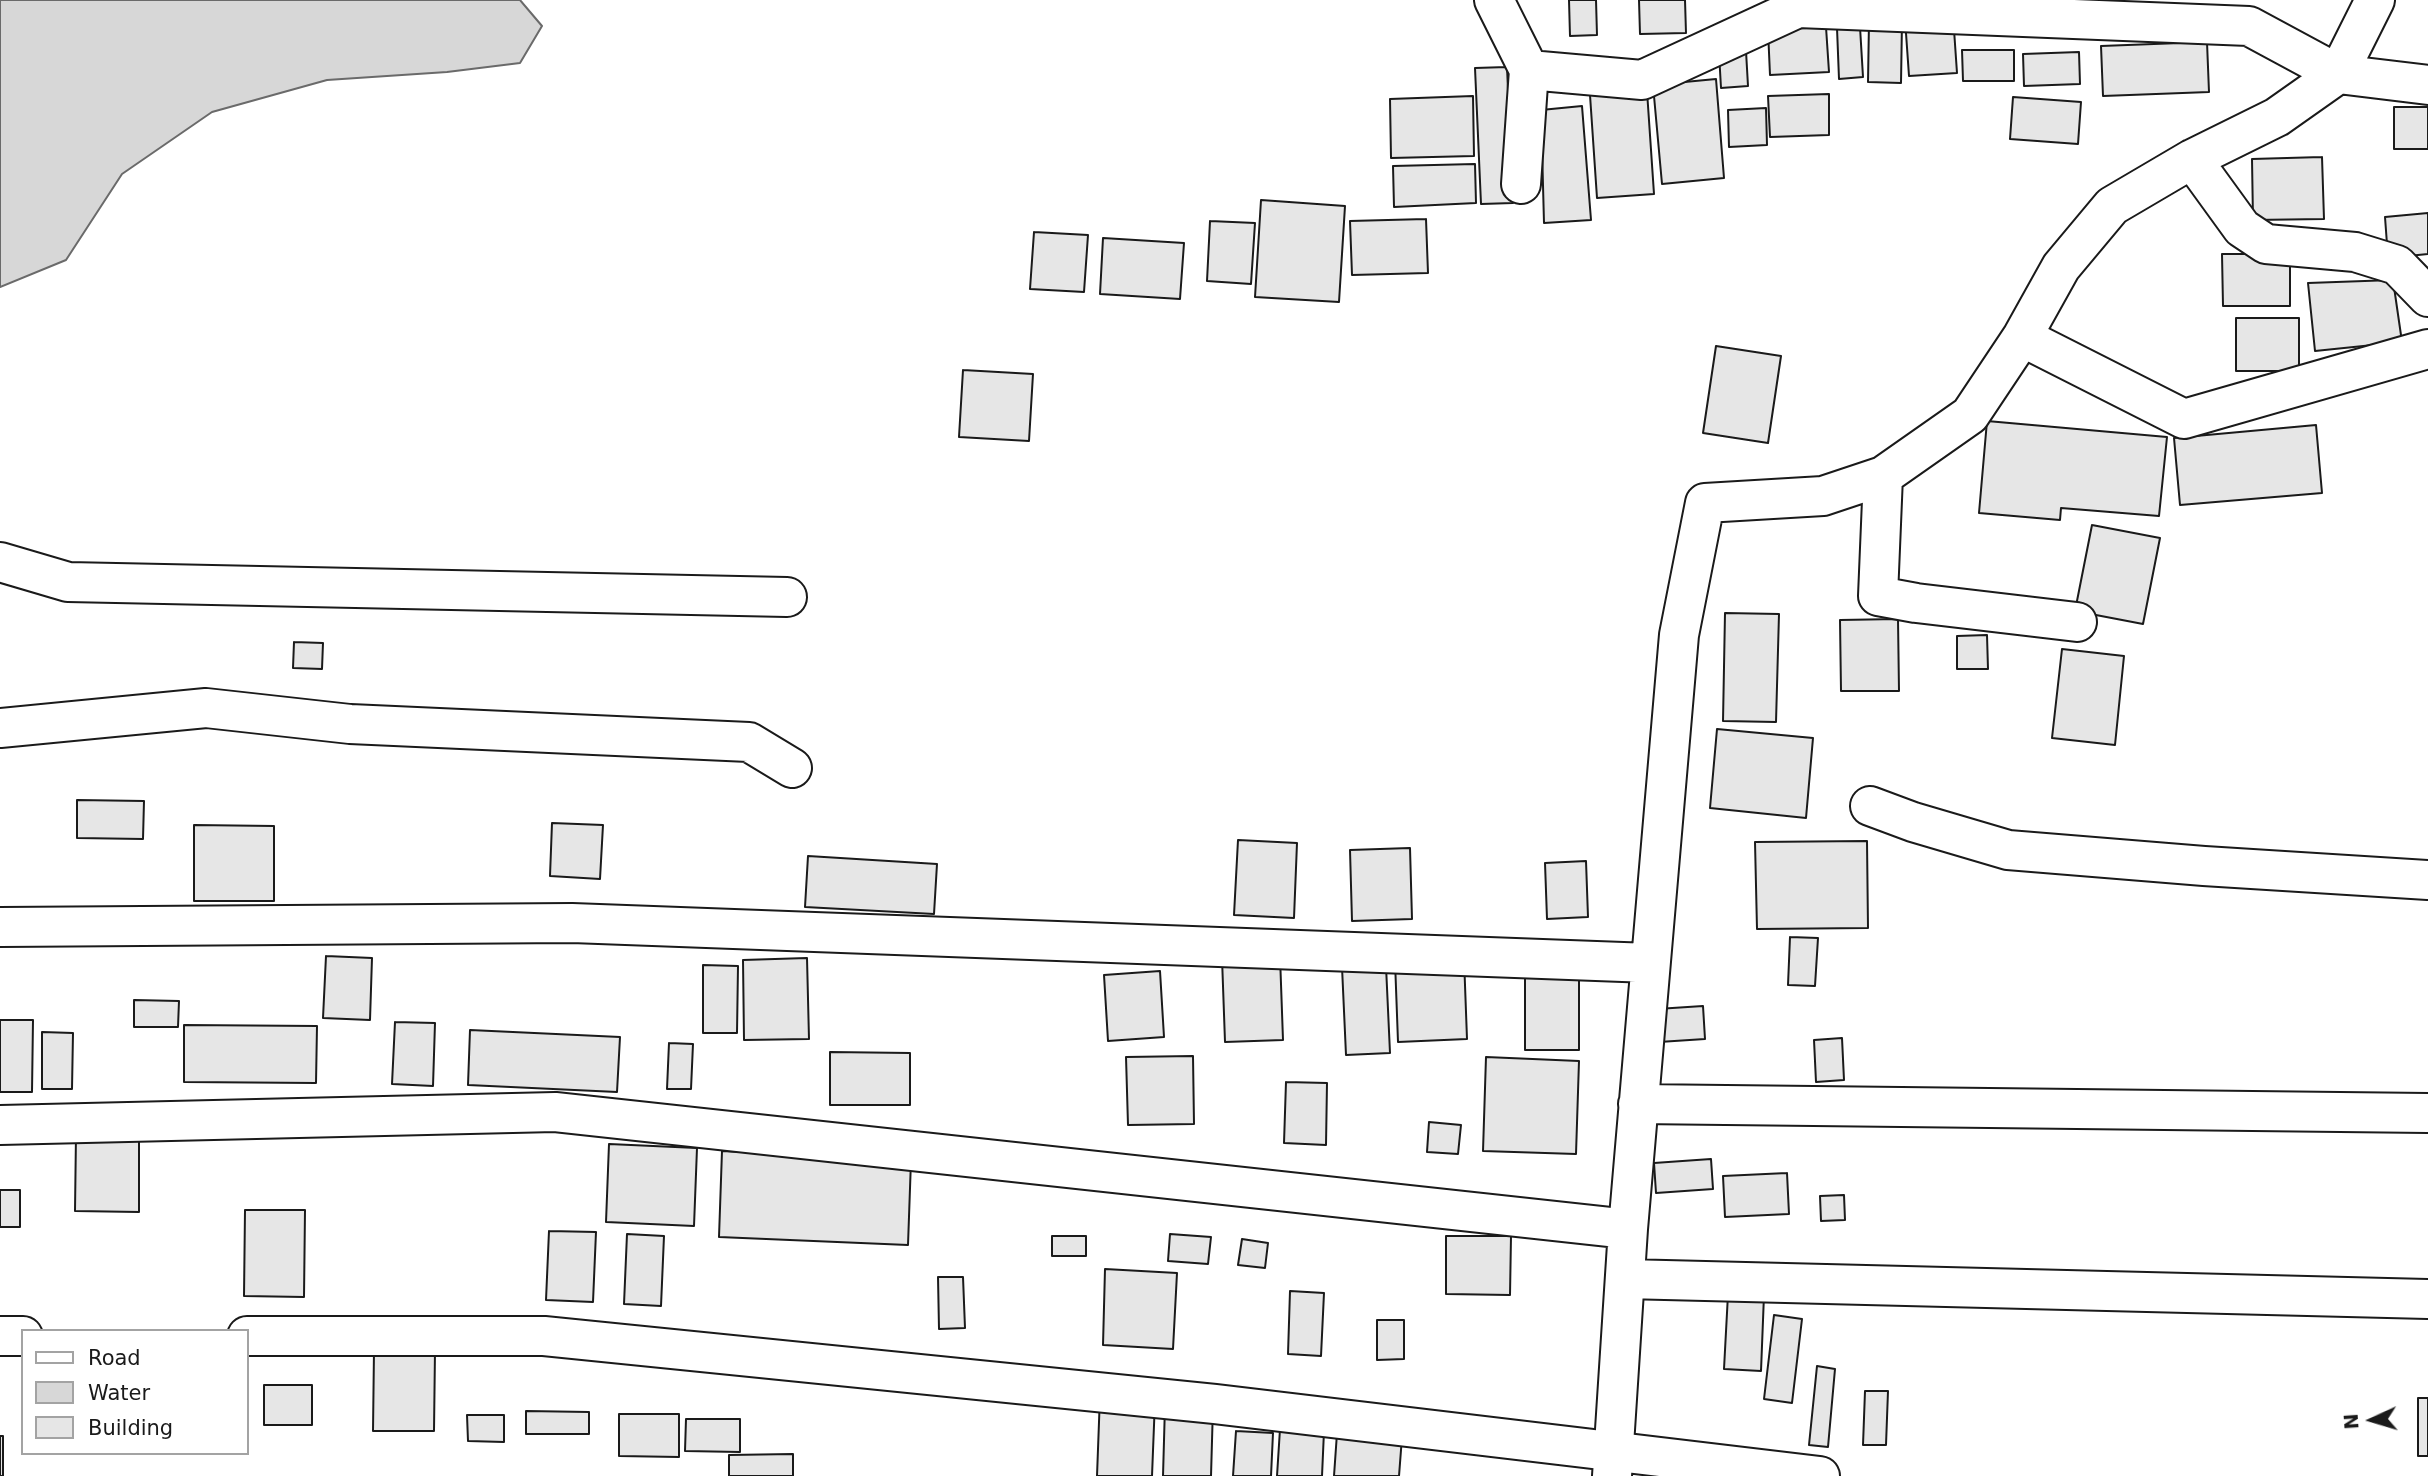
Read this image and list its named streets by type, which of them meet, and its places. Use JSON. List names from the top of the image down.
{
  "legend": ["Road", "Water", "Building"],
  "north": "left"
}
